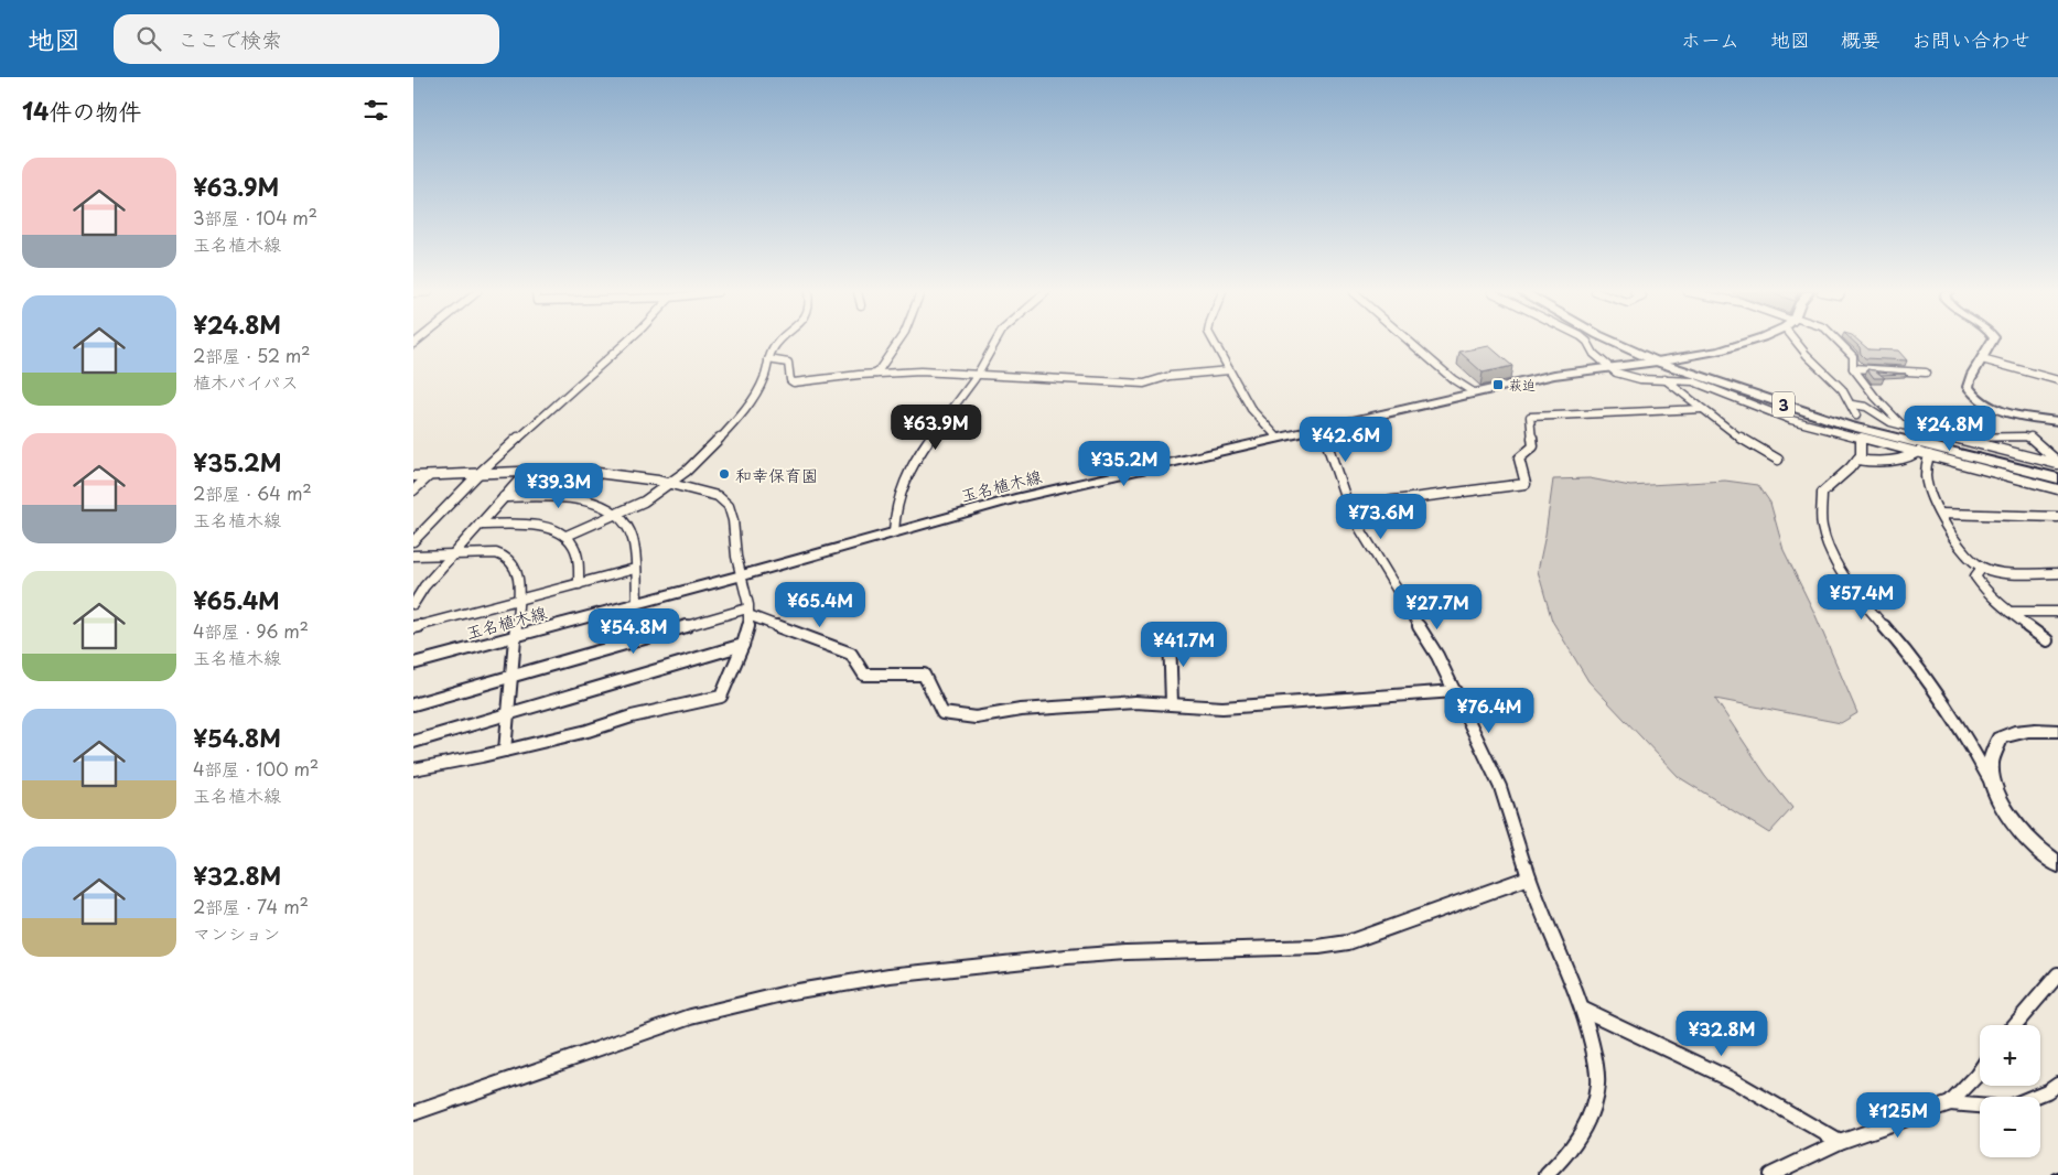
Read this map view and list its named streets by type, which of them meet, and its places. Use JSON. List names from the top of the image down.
{
  "streets": {
    "highway": ["3"],
    "main road": ["玉名植木線"]
  },
  "crossings": [
    ["3", "玉名植木線"]
  ],
  "places": {
    "transit": ["萩迫"],
    "other": ["和幸保育園"]
  },
  "page": {
    "header": "地図",
    "search": "ここで検索",
    "nav": [
      "ホーム",
      "地図",
      "概要",
      "お問い合わせ"
    ],
    "heading": "14件の物件",
    "list": [
      {
        "name": "¥63.9M",
        "note": "3部屋 · 104 m² · 玉名植木線"
      },
      {
        "name": "¥24.8M",
        "note": "2部屋 · 52 m² · 植木バイパス"
      },
      {
        "name": "¥35.2M",
        "note": "2部屋 · 64 m² · 玉名植木線"
      },
      {
        "name": "¥65.4M",
        "note": "4部屋 · 96 m² · 玉名植木線"
      },
      {
        "name": "¥54.8M",
        "note": "4部屋 · 100 m² · 玉名植木線"
      },
      {
        "name": "¥32.8M",
        "note": "2部屋 · 74 m² · マンション"
      }
    ],
    "price": [
      "¥63.9M",
      "¥24.8M",
      "¥42.6M",
      "¥35.2M",
      "¥39.3M",
      "¥73.6M",
      "¥57.4M",
      "¥65.4M",
      "¥27.7M",
      "¥54.8M",
      "¥41.7M",
      "¥76.4M",
      "¥32.8M",
      "¥125M"
    ],
    "map_buttons": ["+", "−"]
  }
}
